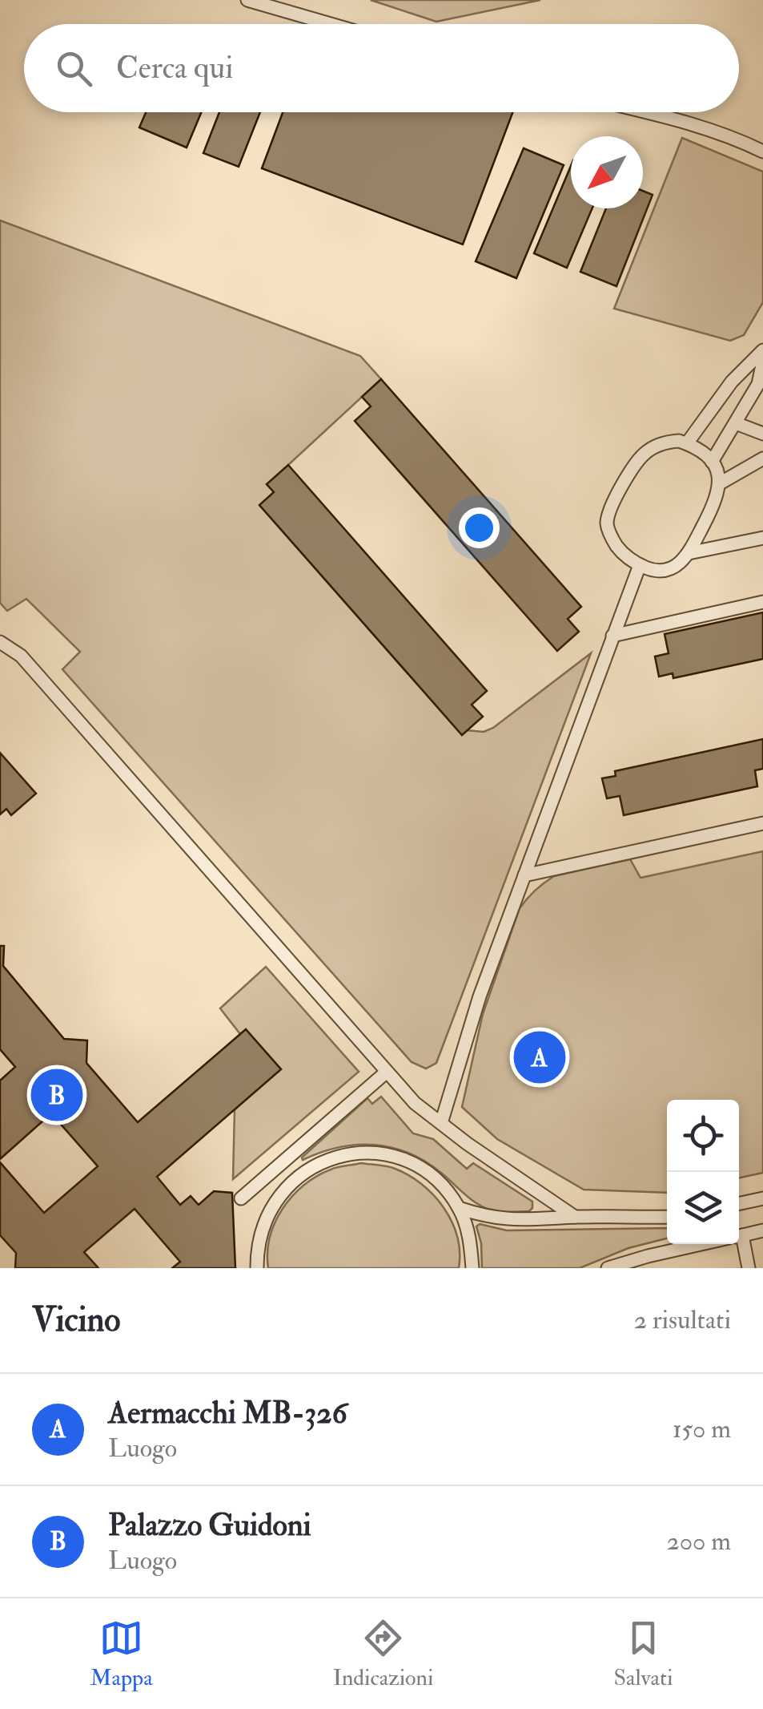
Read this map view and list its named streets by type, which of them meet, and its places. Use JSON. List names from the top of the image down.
{
  "north": "bottom left",
  "page": {
    "search": "Cerca qui",
    "pins": ["A", "B"],
    "heading": ["Vicino", "2 risultati"],
    "list": [
      {
        "mark": "A",
        "name": "Aermacchi MB-326",
        "note": "Luogo",
        "value": "150 m"
      },
      {
        "mark": "B",
        "name": "Palazzo Guidoni",
        "note": "Luogo",
        "value": "200 m"
      }
    ],
    "nav": ["Mappa", "Indicazioni", "Salvati"]
  }
}
